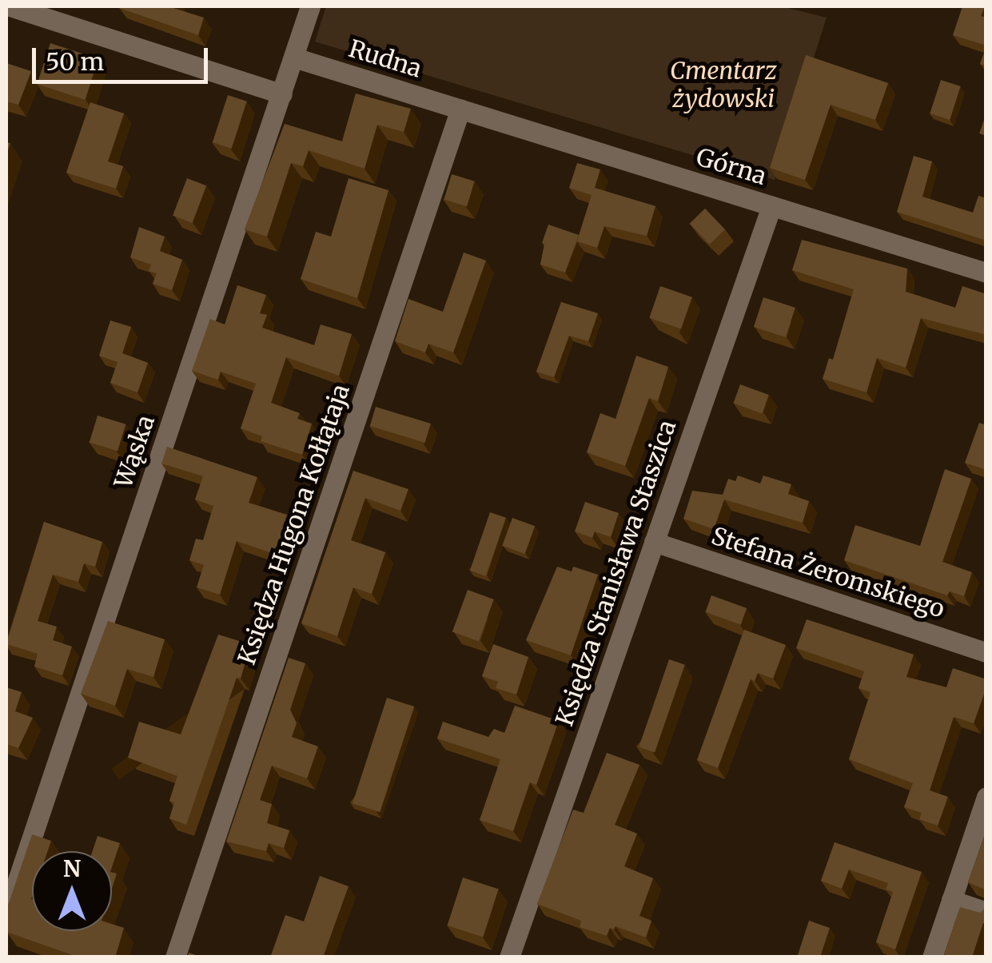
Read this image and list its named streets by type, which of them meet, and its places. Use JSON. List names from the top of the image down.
{
  "streets": {
    "street": [
      "Rudna",
      "Górna",
      "Wąska",
      "Księdza Hugona Kołłątaja",
      "Stefana Żeromskiego",
      "Księdza Stanisława Staszica"
    ]
  },
  "crossings": [
    ["Rudna", "Górna"],
    ["Rudna", "Wąska"],
    ["Rudna", "Księdza Hugona Kołłątaja"],
    ["Górna", "Księdza Hugona Kołłątaja"],
    ["Górna", "Księdza Stanisława Staszica"],
    ["Stefana Żeromskiego", "Księdza Stanisława Staszica"]
  ],
  "parks": ["Cmentarz żydowski"],
  "scale_bar": "50 m",
  "north": "top"
}
